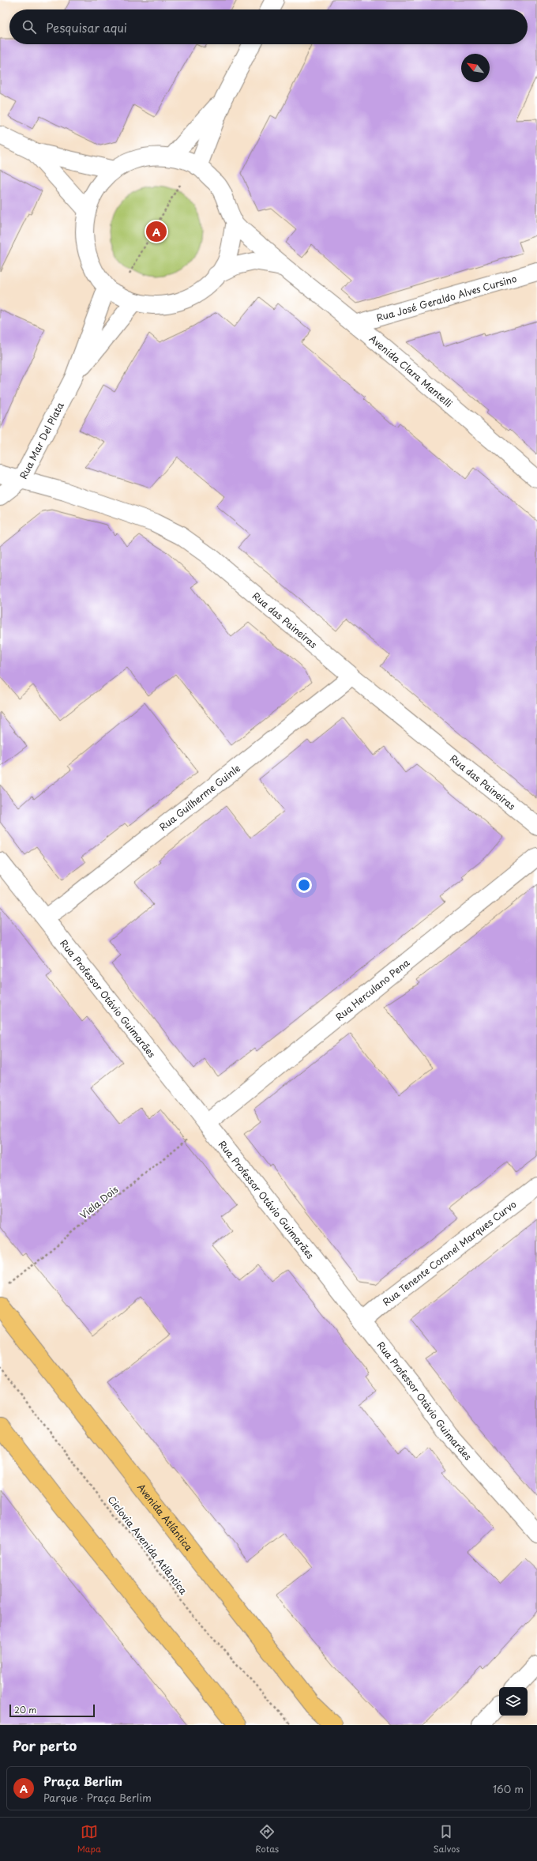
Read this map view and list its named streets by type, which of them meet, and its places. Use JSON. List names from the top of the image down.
{
  "streets": {
    "main road": ["Avenida Atlântica"],
    "street": [
      "Rua José Geraldo Alves Cursino",
      "Avenida Clara Mantelli",
      "Rua Mar Del Plata",
      "Rua das Paineiras",
      "Rua Guilherme Guinle",
      "Rua Herculano Pena",
      "Rua Professor Otávio Guimarães",
      "Rua Tenente Coronel Marques Curvo"
    ],
    "path": ["Viela Dois", "Ciclovia Avenida Atlântica"]
  },
  "crossings": [
    ["Rua José Geraldo Alves Cursino", "Avenida Clara Mantelli"],
    ["Rua Mar Del Plata", "Rua das Paineiras"],
    ["Rua das Paineiras", "Rua Guilherme Guinle"],
    ["Rua Guilherme Guinle", "Rua Professor Otávio Guimarães"],
    ["Rua Herculano Pena", "Rua Professor Otávio Guimarães"],
    ["Rua Herculano Pena", "Viela Dois"],
    ["Rua Professor Otávio Guimarães", "Viela Dois"],
    ["Rua Professor Otávio Guimarães", "Rua Tenente Coronel Marques Curvo"]
  ],
  "scale_bar": "20 m",
  "north": "top left",
  "page": {
    "search": "Pesquisar aqui",
    "pins": "A",
    "scale": "20 m",
    "heading": "Por perto",
    "list": [
      {
        "mark": "A",
        "name": "Praça Berlim",
        "note": "Parque · Praça Berlim",
        "value": "160 m"
      }
    ],
    "nav": ["Mapa", "Rotas", "Salvos"]
  }
}
